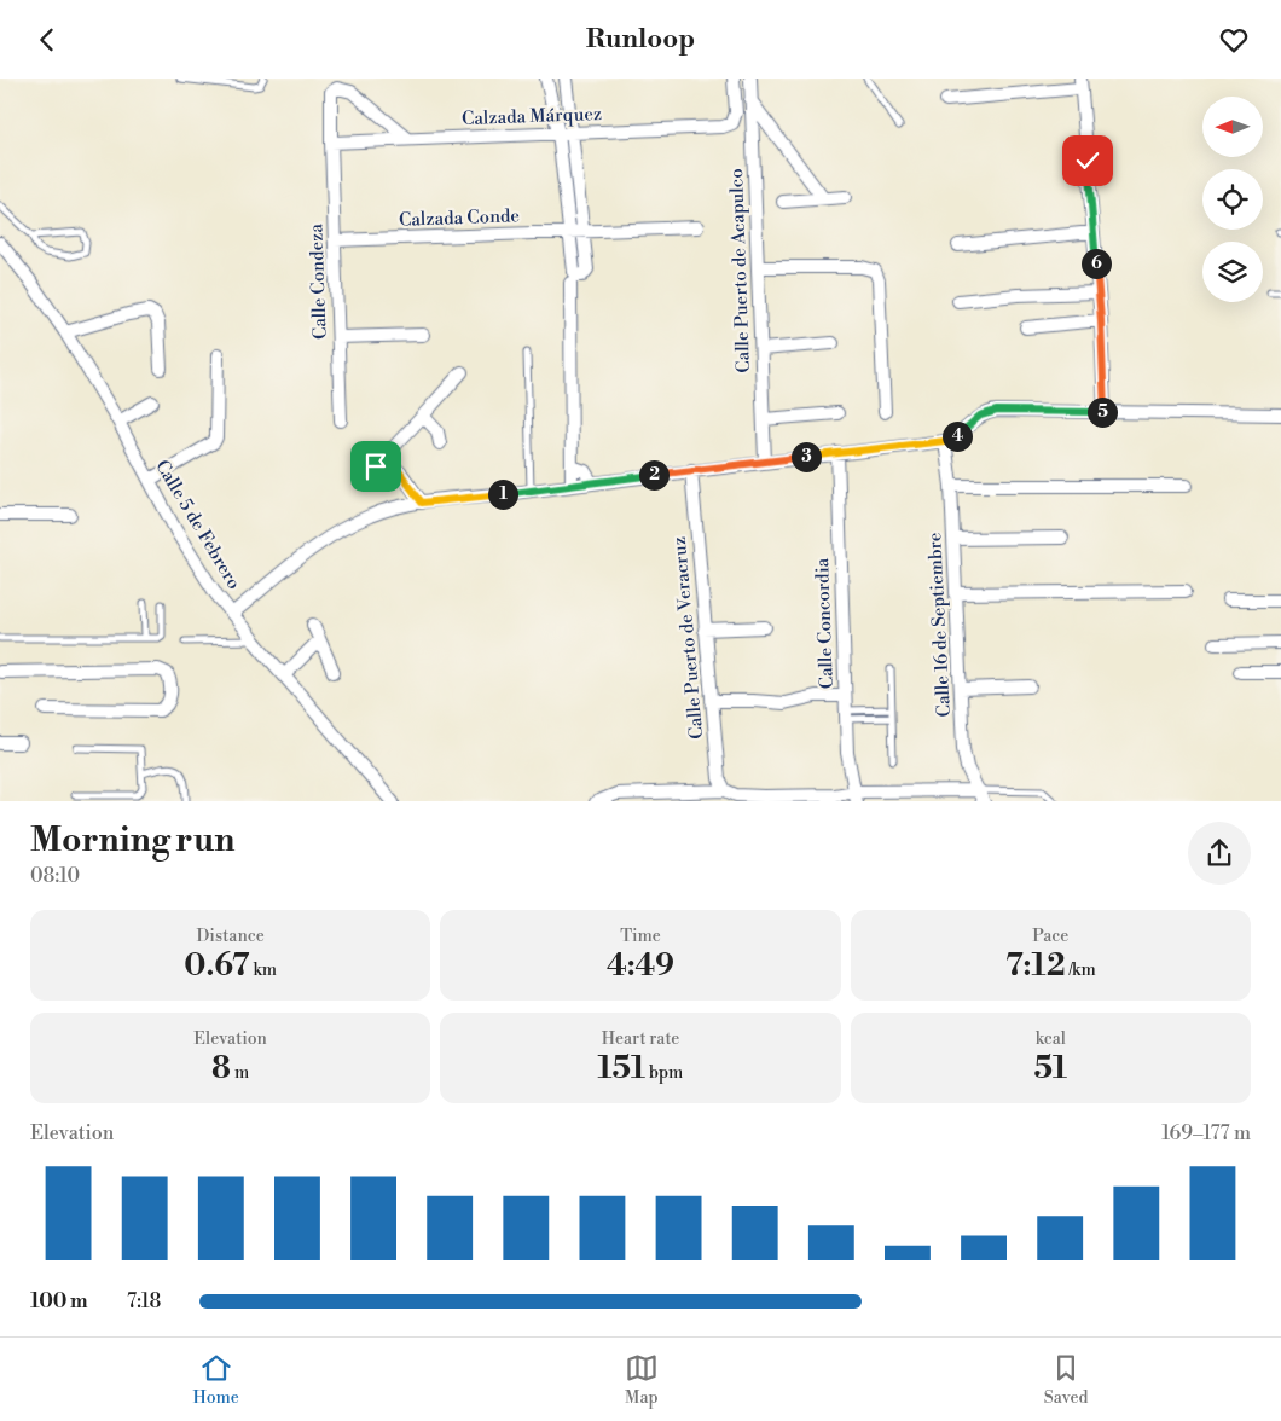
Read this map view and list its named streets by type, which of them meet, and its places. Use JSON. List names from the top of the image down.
{
  "streets": {
    "street": [
      "Calzada Márquez",
      "Calzada Conde",
      "Calle Puerto de Acapulco",
      "Calle Condeza",
      "Calle 5 de Febrero",
      "Calle Concordia",
      "Calle 16 de Septiembre",
      "Calle Puerto de Veracruz"
    ]
  },
  "crossings": [
    ["Calzada Márquez", "Calle Condeza"],
    ["Calzada Conde", "Calle Condeza"]
  ],
  "north": "left",
  "page": {
    "header": "Runloop",
    "pins": [
      "6",
      "5",
      "4",
      "3",
      "2",
      "1"
    ],
    "heading": ["Morning run", "08:10"],
    "stats": [
      ["Distance", "0.67 km"],
      ["Time", "4:49"],
      ["Pace", "7:12 /km"],
      ["Elevation", "8 m"],
      ["Heart rate", "151 bpm"],
      ["kcal", "51"]
    ],
    "chart": ["Elevation", "169–177 m"],
    "list": [
      {
        "name": "100 m",
        "note": "7:18"
      }
    ],
    "tabs": ["Home", "Map", "Saved"]
  }
}
